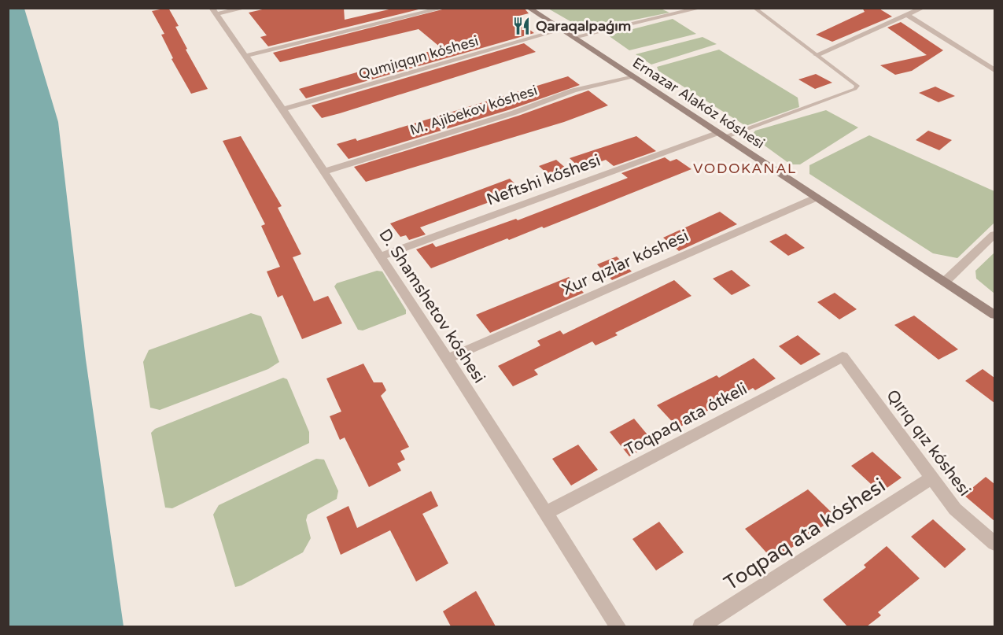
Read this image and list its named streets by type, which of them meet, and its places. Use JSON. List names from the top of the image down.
{
  "streets": {
    "main road": ["Ernazar Alakóz kóshesi"],
    "street": [
      "Qumjıqqın kóshesi",
      "M. Ajibekov kóshesi",
      "Neftshi kóshesi",
      "Xur qızlar kóshesi",
      "D. Shamshetov kóshesi",
      "Toqpaq ata ótkeli",
      "Qırıq qız kóshesi",
      "Toqpaq ata kóshesi"
    ]
  },
  "crossings": [
    ["Qumjıqqın kóshesi", "Ernazar Alakóz kóshesi"],
    ["Qumjıqqın kóshesi", "D. Shamshetov kóshesi"],
    ["Ernazar Alakóz kóshesi", "M. Ajibekov kóshesi"],
    ["Ernazar Alakóz kóshesi", "Neftshi kóshesi"],
    ["Ernazar Alakóz kóshesi", "Xur qızlar kóshesi"],
    ["M. Ajibekov kóshesi", "D. Shamshetov kóshesi"],
    ["Neftshi kóshesi", "D. Shamshetov kóshesi"],
    ["Xur qızlar kóshesi", "D. Shamshetov kóshesi"],
    ["D. Shamshetov kóshesi", "Toqpaq ata ótkeli"],
    ["Toqpaq ata ótkeli", "Qırıq qız kóshesi"],
    ["Qırıq qız kóshesi", "Toqpaq ata kóshesi"]
  ],
  "districts": ["VODOKANAL"],
  "places": {
    "restaurant": ["Qaraqalpaǵım"]
  }
}
